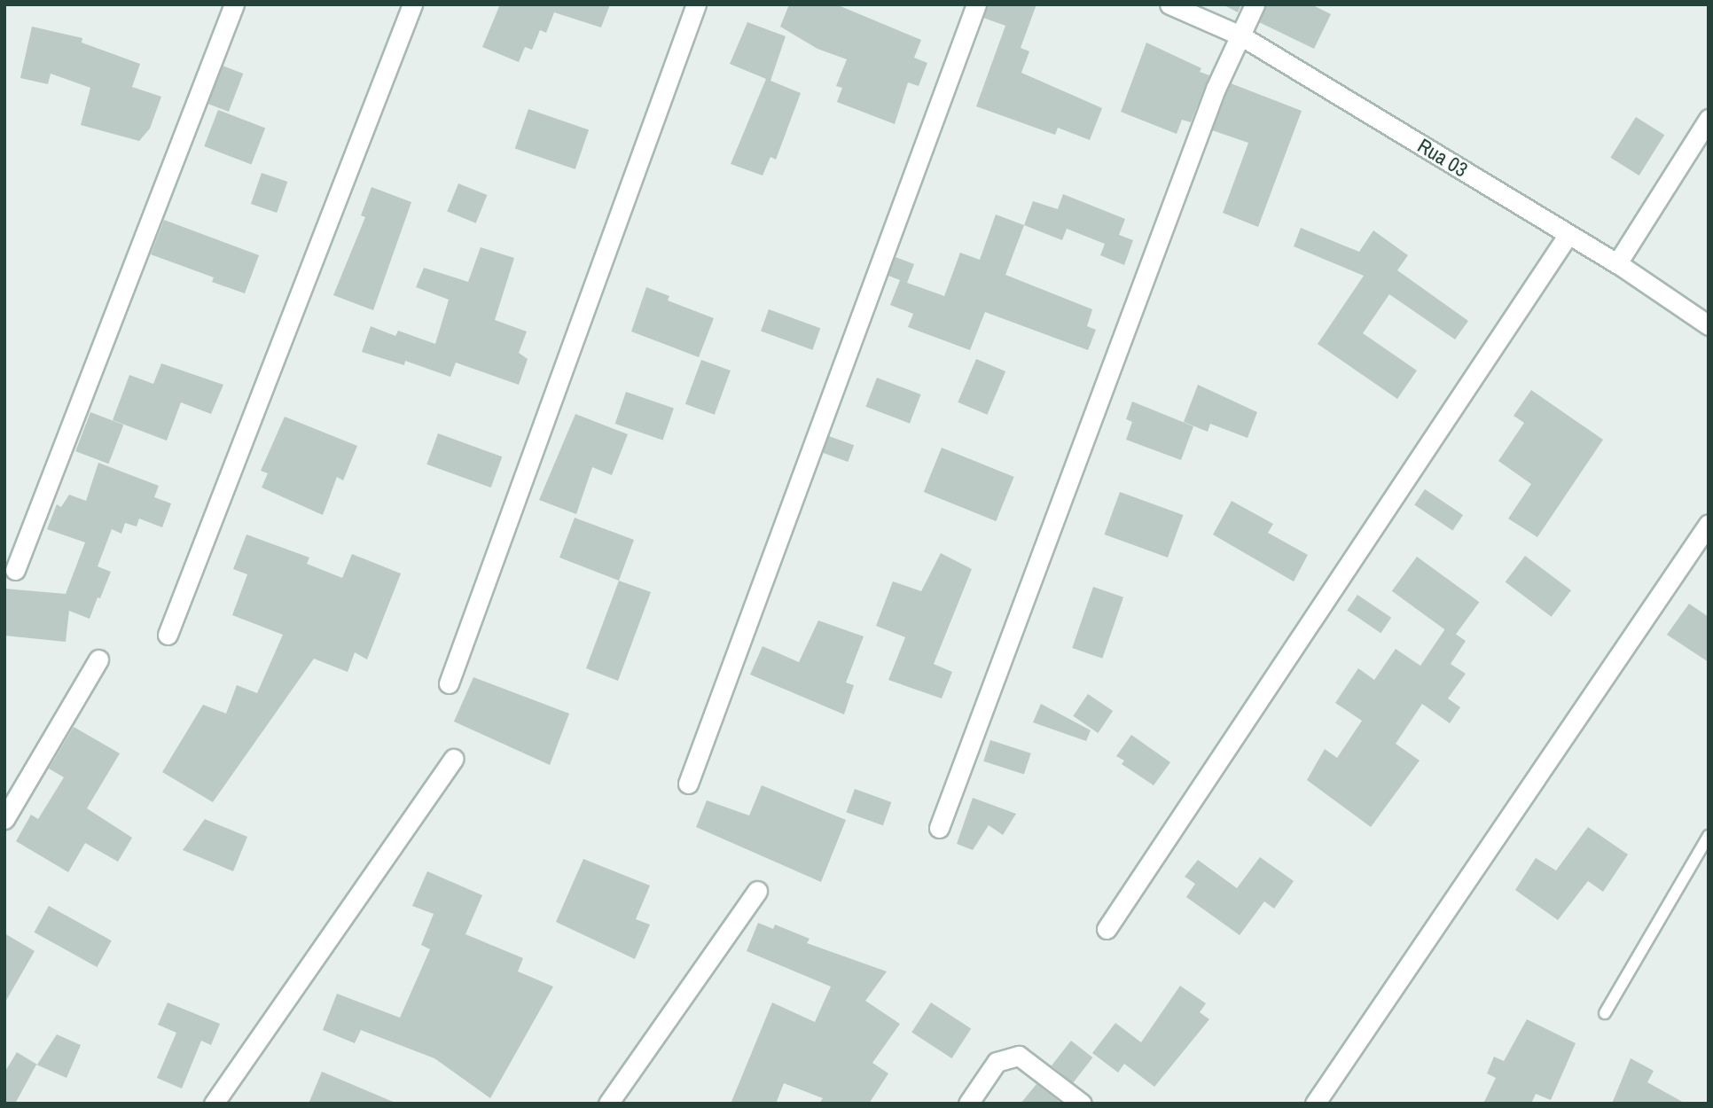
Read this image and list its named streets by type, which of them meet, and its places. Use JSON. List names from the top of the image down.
{
  "streets": {
    "street": ["Rua 03"]
  }
}
